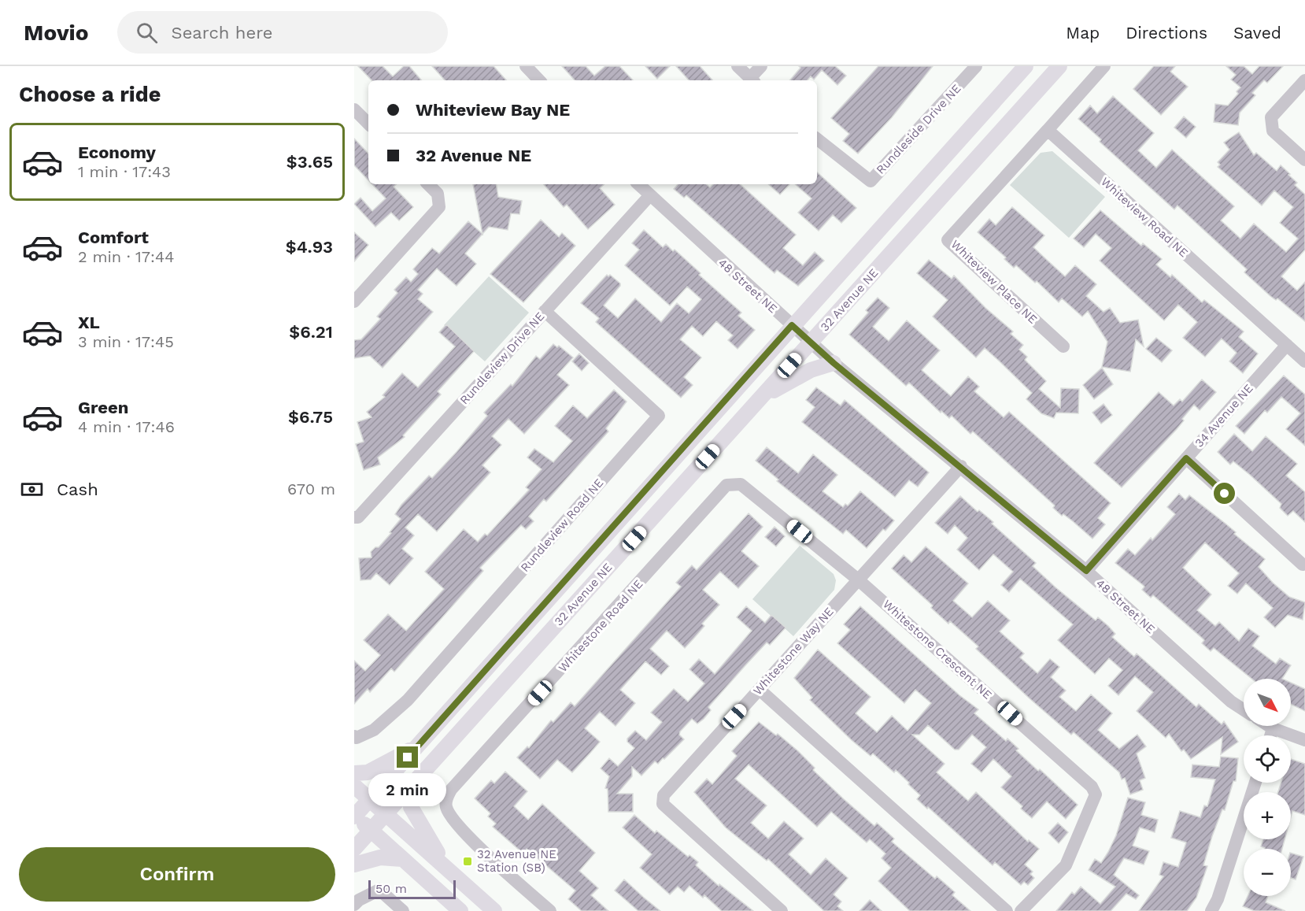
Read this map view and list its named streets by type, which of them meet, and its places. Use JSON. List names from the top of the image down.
{
  "streets": {
    "main road": ["32 Avenue NE"],
    "street": [
      "Rundleside Drive NE",
      "Whiteview Road NE",
      "Whiteview Place NE",
      "48 Street NE",
      "Rundleview Drive NE",
      "34 Avenue NE",
      "Rundleview Road NE",
      "Whitestone Road NE",
      "Whitestone Crescent NE",
      "Whitestone Way NE"
    ]
  },
  "crossings": [
    ["Whiteview Road NE", "Whiteview Place NE"],
    ["Whiteview Road NE", "34 Avenue NE"],
    ["48 Street NE", "32 Avenue NE"],
    ["48 Street NE", "Rundleview Drive NE"],
    ["48 Street NE", "34 Avenue NE"],
    ["48 Street NE", "Whitestone Way NE"],
    ["Rundleview Drive NE", "Rundleview Road NE"],
    ["Whitestone Road NE", "Whitestone Crescent NE"],
    ["Whitestone Crescent NE", "Whitestone Way NE"]
  ],
  "places": {
    "transit": ["32 Avenue NE Station (SB)"]
  },
  "scale_bar": "50 m",
  "north": "bottom right",
  "page": {
    "header": "Movio",
    "search": "Search here",
    "nav": ["Map", "Directions", "Saved"],
    "heading": "Choose a ride",
    "banner": ["Whiteview Bay NE", "32 Avenue NE"],
    "list": [
      {
        "name": "Economy",
        "note": "1 min · 17:43",
        "value": "$3.65"
      },
      {
        "name": "Comfort",
        "note": "2 min · 17:44",
        "value": "$4.93"
      },
      {
        "name": "XL",
        "note": "3 min · 17:45",
        "value": "$6.21"
      },
      {
        "name": "Green",
        "note": "4 min · 17:46",
        "value": "$6.75"
      }
    ],
    "pay": ["Cash", "670 m"],
    "map_buttons": ["+", "−"],
    "bubble": "2 min",
    "buttons": "Confirm",
    "scale": "50 m"
  }
}
